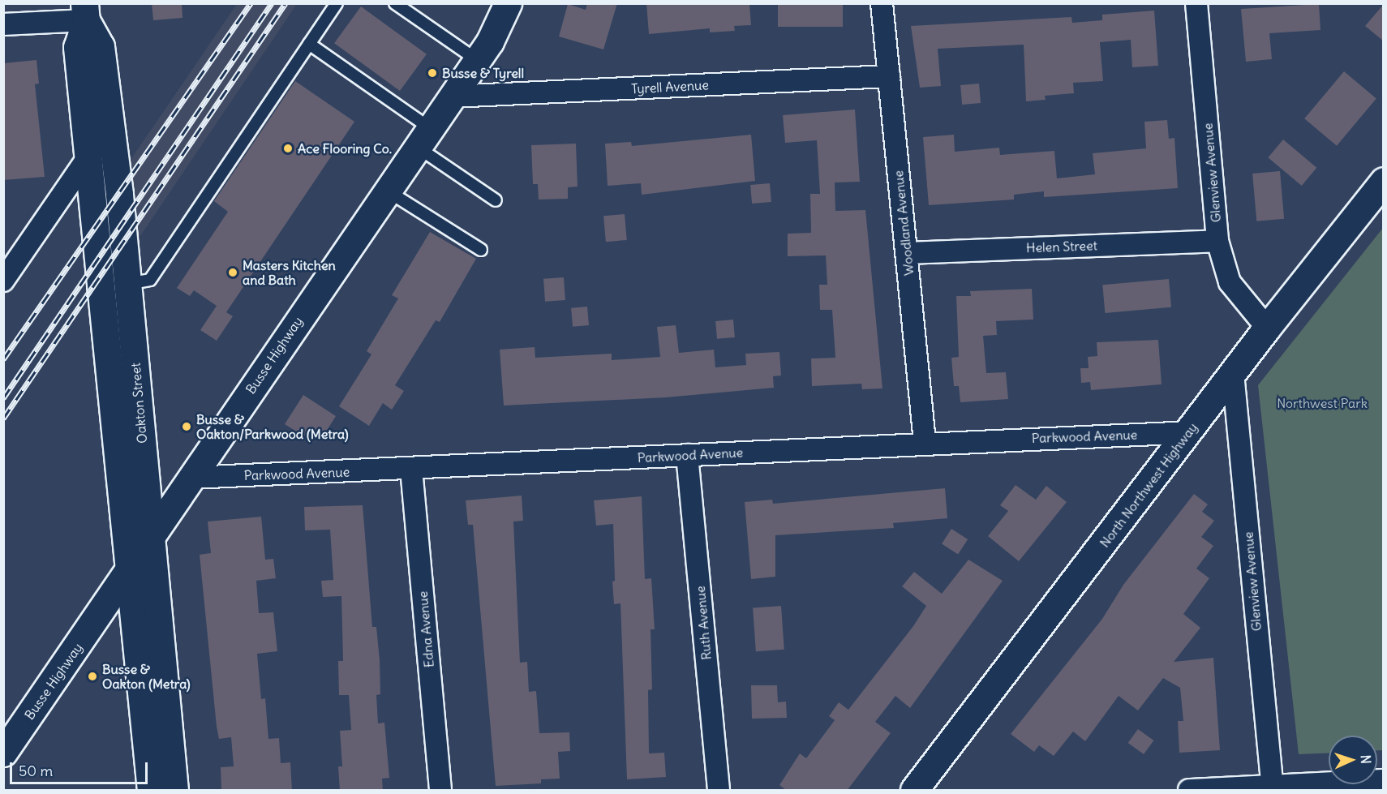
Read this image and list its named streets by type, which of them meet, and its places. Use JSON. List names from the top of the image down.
{
  "streets": {
    "main road": ["Busse Highway", "Oakton Street", "North Northwest Highway"],
    "street": [
      "Tyrell Avenue",
      "Glenview Avenue",
      "Woodland Avenue",
      "Helen Street",
      "Parkwood Avenue",
      "Ruth Avenue",
      "Edna Avenue"
    ]
  },
  "crossings": [
    ["Tyrell Avenue", "Woodland Avenue"],
    ["Tyrell Avenue", "Busse Highway"],
    ["Glenview Avenue", "Helen Street"],
    ["Glenview Avenue", "North Northwest Highway"],
    ["Woodland Avenue", "Helen Street"],
    ["Woodland Avenue", "Parkwood Avenue"],
    ["Busse Highway", "Oakton Street"],
    ["Busse Highway", "Parkwood Avenue"],
    ["Parkwood Avenue", "North Northwest Highway"],
    ["Parkwood Avenue", "Ruth Avenue"],
    ["Parkwood Avenue", "Edna Avenue"]
  ],
  "parks": ["Northwest Park"],
  "places": [
    "Busse & Tyrell",
    "Ace Flooring Co.",
    "Masters Kitchen and Bath",
    "Busse & Oakton/Parkwood (Metra)",
    "Busse & Oakton (Metra)"
  ],
  "scale_bar": "50 m",
  "north": "right"
}
